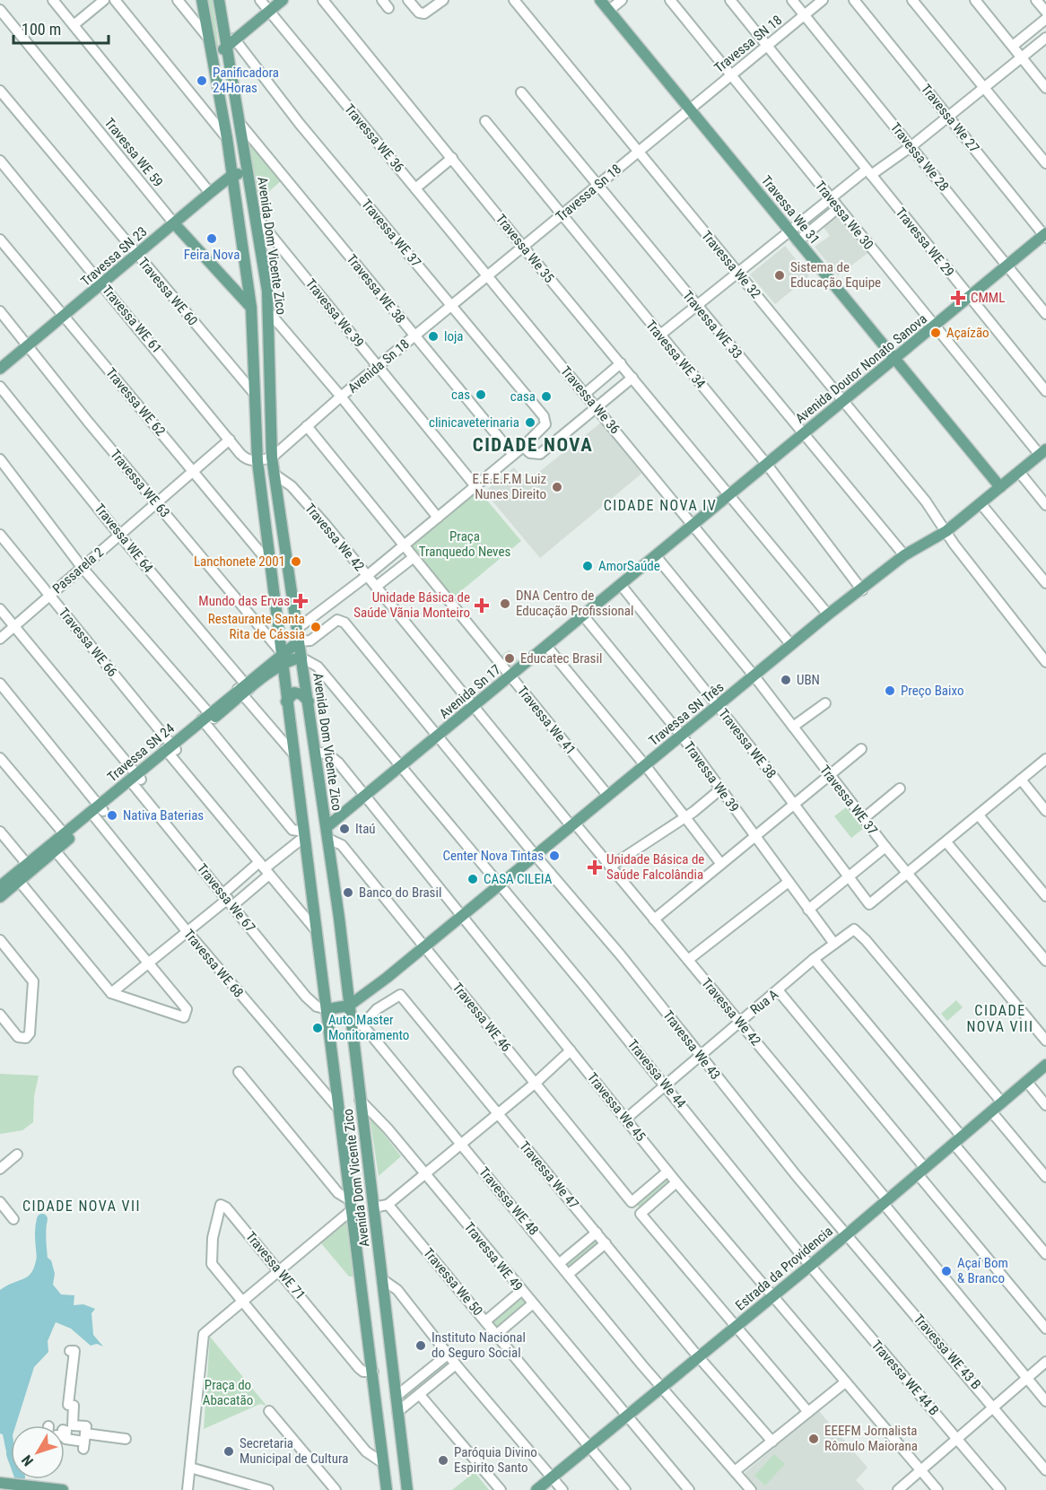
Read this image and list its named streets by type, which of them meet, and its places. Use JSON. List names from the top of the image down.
{
  "streets": {
    "main road": [
      "Travessa WE 59",
      "Travessa We 31",
      "Avenida Dom Vicente Zico",
      "Travessa SN 23",
      "Avenida Doutor Nonato Sanova",
      "Avenida Sn 17",
      "Travessa SN Três",
      "Travessa SN 24",
      "Estrada da Providencia"
    ],
    "street": [
      "Travessa SN 18",
      "Travessa We 27",
      "Travessa WE 36",
      "Travessa We 28",
      "Travessa Sn 18",
      "Travessa We 30",
      "Travessa WE 37",
      "Travessa WE 29",
      "Travessa We 35",
      "Travessa We 32",
      "Travessa WE 38",
      "Travessa WE 60",
      "Travessa We 39",
      "Travessa WE 61",
      "Travessa WE 33",
      "Travessa WE 34",
      "Avenida Sn 18",
      "Travessa We 36",
      "Travessa WE 62",
      "Travessa WE 63",
      "Travessa We 42",
      "Travessa WE 64",
      "Passarela 2",
      "Travessa WE 66",
      "Travessa We 41",
      "Travessa We 67",
      "Travessa WE 68",
      "Rua A",
      "Travessa WE 46",
      "Travessa We 43",
      "Travessa We 44",
      "Travessa We 45",
      "Travessa We 47",
      "Travessa WE 48",
      "Travessa WE 49",
      "Travessa WE 71",
      "Travessa We 50",
      "Travessa WE 43 B",
      "Travessa WE 44 B"
    ]
  },
  "crossings": [
    ["Travessa SN 18", "Travessa We 28"],
    ["Travessa SN 18", "Travessa Sn 18"],
    ["Travessa SN 18", "Travessa We 31"],
    ["Travessa SN 18", "Travessa We 30"],
    ["Travessa We 27", "Avenida Doutor Nonato Sanova"],
    ["Travessa WE 36", "Travessa Sn 18"],
    ["Travessa WE 36", "Avenida Sn 18"],
    ["Travessa WE 36", "Travessa We 36"],
    ["Travessa WE 59", "Travessa SN 23"],
    ["Travessa We 28", "Avenida Doutor Nonato Sanova"],
    ["Travessa Sn 18", "Travessa We 31"],
    ["Travessa Sn 18", "Travessa We 35"],
    ["Travessa Sn 18", "Travessa We 32"],
    ["Travessa Sn 18", "Travessa WE 33"],
    ["Travessa Sn 18", "Travessa WE 34"],
    ["Travessa Sn 18", "Avenida Sn 18"],
    ["Travessa Sn 18", "Travessa We 36"],
    ["Travessa We 31", "Avenida Doutor Nonato Sanova"],
    ["Travessa We 31", "Travessa SN Três"],
    ["Travessa We 30", "Avenida Doutor Nonato Sanova"],
    ["Travessa We 30", "Travessa SN Três"],
    ["Travessa WE 37", "Avenida Dom Vicente Zico"],
    ["Travessa WE 37", "Travessa WE 38"],
    ["Travessa WE 37", "Avenida Sn 18"],
    ["Travessa WE 37", "Avenida Sn 17"],
    ["Travessa WE 37", "Travessa SN Três"],
    ["Travessa WE 29", "Avenida Doutor Nonato Sanova"],
    ["Avenida Dom Vicente Zico", "Travessa SN 23"],
    ["Avenida Dom Vicente Zico", "Travessa WE 38"],
    ["Avenida Dom Vicente Zico", "Travessa We 39"],
    ["Avenida Dom Vicente Zico", "Avenida Sn 18"],
    ["Avenida Dom Vicente Zico", "Travessa We 42"],
    ["Avenida Dom Vicente Zico", "Travessa SN Três"],
    ["Avenida Dom Vicente Zico", "Travessa SN 24"],
    ["Avenida Dom Vicente Zico", "Travessa We 67"],
    ["Avenida Dom Vicente Zico", "Travessa WE 68"],
    ["Avenida Dom Vicente Zico", "Travessa WE 46"],
    ["Avenida Dom Vicente Zico", "Travessa We 47"],
    ["Avenida Dom Vicente Zico", "Travessa WE 48"],
    ["Avenida Dom Vicente Zico", "Travessa WE 49"],
    ["Avenida Dom Vicente Zico", "Travessa WE 71"],
    ["Travessa We 35", "Avenida Doutor Nonato Sanova"],
    ["Travessa SN 23", "Travessa WE 60"],
    ["Travessa SN 23", "Travessa WE 61"],
    ["Travessa SN 23", "Travessa WE 62"],
    ["Travessa SN 23", "Travessa WE 63"],
    ["Travessa We 32", "Avenida Doutor Nonato Sanova"],
    ["Travessa We 32", "Travessa SN Três"],
    ["Travessa WE 38", "Avenida Sn 18"],
    ["Travessa WE 38", "Avenida Sn 17"],
    ["Travessa WE 38", "Travessa SN Três"],
    ["Travessa We 39", "Avenida Sn 18"],
    ["Travessa We 39", "Avenida Sn 17"],
    ["Travessa We 39", "Travessa SN Três"],
    ["Travessa We 39", "Rua A"],
    ["Travessa WE 61", "Passarela 2"],
    ["Travessa WE 33", "Avenida Doutor Nonato Sanova"],
    ["Travessa WE 33", "Travessa SN Três"],
    ["Travessa WE 34", "Avenida Doutor Nonato Sanova"],
    ["Travessa WE 34", "Travessa SN Três"],
    ["Avenida Sn 18", "Travessa We 36"],
    ["Avenida Doutor Nonato Sanova", "Travessa We 36"],
    ["Avenida Doutor Nonato Sanova", "Avenida Sn 17"],
    ["Travessa We 36", "Avenida Sn 17"],
    ["Travessa WE 62", "Passarela 2"],
    ["Travessa WE 63", "Passarela 2"],
    ["Travessa WE 63", "Travessa SN 24"],
    ["Travessa We 42", "Avenida Sn 17"],
    ["Travessa We 42", "Travessa SN Três"],
    ["Travessa We 42", "Rua A"],
    ["Travessa We 42", "Estrada da Providencia"],
    ["Travessa WE 64", "Passarela 2"],
    ["Travessa WE 64", "Travessa SN 24"],
    ["Passarela 2", "Travessa WE 66"],
    ["Passarela 2", "Travessa We 67"],
    ["Travessa WE 66", "Travessa SN 24"],
    ["Avenida Sn 17", "Travessa We 41"],
    ["Travessa SN Três", "Travessa We 41"],
    ["Travessa SN Três", "Travessa WE 46"],
    ["Travessa SN Três", "Travessa We 43"],
    ["Travessa SN Três", "Travessa We 44"],
    ["Travessa SN Três", "Travessa We 45"],
    ["Travessa SN 24", "Travessa We 67"],
    ["Travessa SN 24", "Travessa WE 68"],
    ["Rua A", "Travessa We 43"],
    ["Rua A", "Travessa We 44"],
    ["Rua A", "Travessa We 45"],
    ["Rua A", "Estrada da Providencia"],
    ["Travessa WE 46", "Travessa We 45"],
    ["Travessa We 43", "Estrada da Providencia"],
    ["Travessa We 43", "Travessa WE 43 B"],
    ["Travessa We 44", "Estrada da Providencia"],
    ["Travessa We 44", "Travessa WE 44 B"],
    ["Travessa We 45", "Estrada da Providencia"],
    ["Travessa We 47", "Travessa WE 48"],
    ["Travessa We 47", "Estrada da Providencia"],
    ["Travessa WE 48", "Estrada da Providencia"],
    ["Travessa WE 49", "Estrada da Providencia"],
    ["Estrada da Providencia", "Travessa We 50"],
    ["Estrada da Providencia", "Travessa WE 43 B"],
    ["Estrada da Providencia", "Travessa WE 44 B"]
  ],
  "districts": [
    "CIDADE NOVA",
    "CIDADE NOVA IV",
    "CIDADE NOVA VIII",
    "CIDADE NOVA VII"
  ],
  "parks": ["Praça Tranquedo Neves", "Praça do Abacatão"],
  "places": {
    "other": [
      "Panificadora 24Horas",
      "Feira Nova",
      "Sistema de Educação Equipe",
      "Açaízão",
      "loja",
      "cas",
      "casa",
      "clinicaveterinaria",
      "E.E.E.F.M Luiz Nunes Direito",
      "Lanchonete 2001",
      "AmorSaúde",
      "DNA Centro de Educação Profissional",
      "Restaurante Santa Rita de Cássia",
      "Educatec Brasil",
      "UBN",
      "Preço Baixo",
      "Nativa Baterias",
      "Itaú",
      "Center Nova Tintas",
      "CASA CILEIA",
      "Banco do Brasil",
      "Auto Master Monitoramento",
      "Açaí Bom & Branco",
      "Instituto Nacional do Seguro Social",
      "EEEFM Jornalista Rômulo Maiorana",
      "Secretaria Municipal de Cultura",
      "Paróquia Divino Espirito Santo"
    ],
    "health": [
      "CMML",
      "Mundo das Ervas",
      "Unidade Básica de Saúde Vãnia Monteiro",
      "Unidade Básica de Saúde Falcolândia"
    ]
  },
  "scale_bar": "100 m",
  "north": "bottom left"
}
